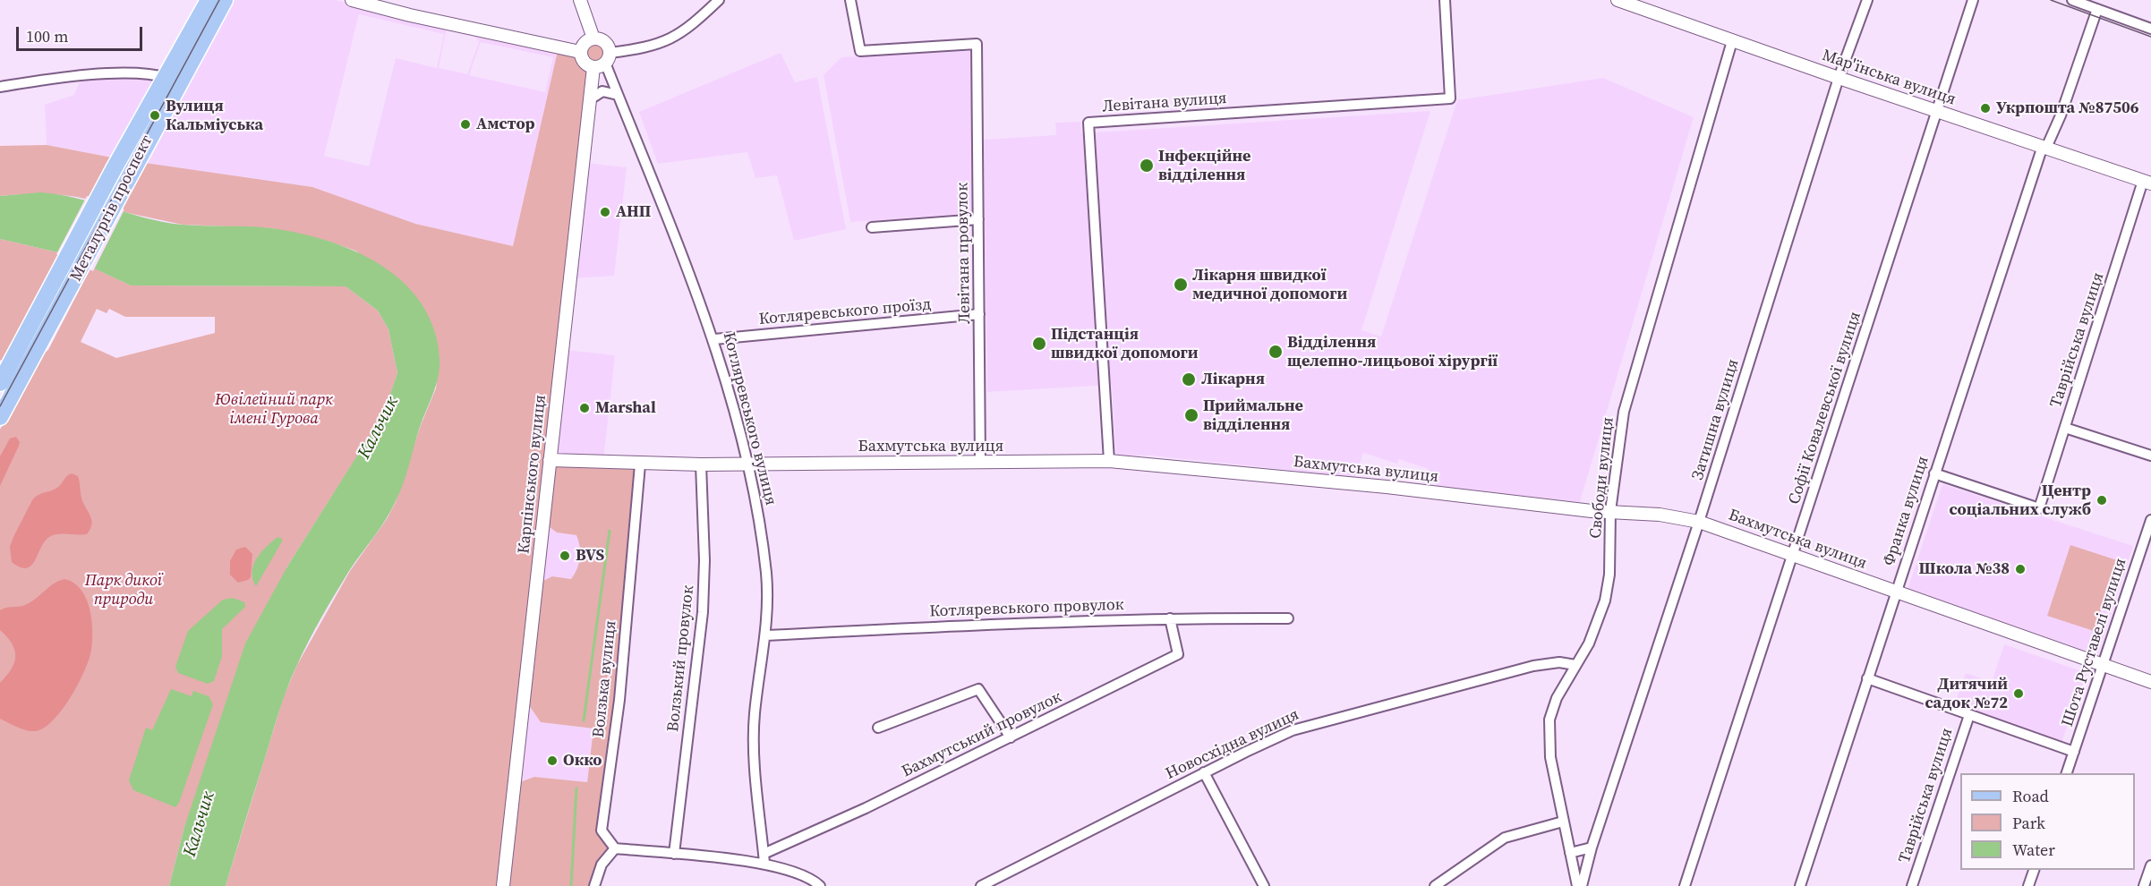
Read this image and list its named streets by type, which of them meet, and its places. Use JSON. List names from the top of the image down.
{
  "streets": {
    "main road": ["Металургів проспект"],
    "street": [
      "Мар'їнська вулиця",
      "Левітана вулиця",
      "Левітана провулок",
      "Котляревського проїзд",
      "Таврійська вулиця",
      "Софії Ковалевської вулиця",
      "Котляревського вулиця",
      "Затишна вулиця",
      "Бахмутська вулиця",
      "Карпінського вулиця",
      "Свободи вулиця",
      "Франка вулиця",
      "Котляревського провулок",
      "Шота Руставелі вулиця",
      "Волзький провулок",
      "Волзька вулиця",
      "Бахмутський провулок",
      "Новосхідна вулиця"
    ]
  },
  "crossings": [
    ["Мар'їнська вулиця", "Таврійська вулиця"],
    ["Мар'їнська вулиця", "Софії Ковалевської вулиця"],
    ["Мар'їнська вулиця", "Затишна вулиця"],
    ["Мар'їнська вулиця", "Свободи вулиця"],
    ["Мар'їнська вулиця", "Франка вулиця"],
    ["Левітана вулиця", "Бахмутська вулиця"],
    ["Левітана провулок", "Котляревського проїзд"],
    ["Левітана провулок", "Бахмутська вулиця"],
    ["Котляревського проїзд", "Котляревського вулиця"],
    ["Таврійська вулиця", "Франка вулиця"],
    ["Софії Ковалевської вулиця", "Бахмутська вулиця"],
    ["Котляревського вулиця", "Бахмутська вулиця"],
    ["Котляревського вулиця", "Карпінського вулиця"],
    ["Котляревського вулиця", "Котляревського провулок"],
    ["Котляревського вулиця", "Бахмутський провулок"],
    ["Затишна вулиця", "Бахмутська вулиця"],
    ["Бахмутська вулиця", "Карпінського вулиця"],
    ["Бахмутська вулиця", "Свободи вулиця"],
    ["Бахмутська вулиця", "Франка вулиця"],
    ["Бахмутська вулиця", "Шота Руставелі вулиця"],
    ["Бахмутська вулиця", "Волзький провулок"],
    ["Бахмутська вулиця", "Волзька вулиця"],
    ["Свободи вулиця", "Новосхідна вулиця"],
    ["Котляревського провулок", "Бахмутський провулок"]
  ],
  "water": ["Кальчик"],
  "parks": ["Ювілейний парк імені Гурова", "Парк дикої природи"],
  "places": [
    "Укрпошта №87506",
    "Вулиця Кальміуська",
    "Амстор",
    "Інфекційне відділення",
    "АНП",
    "Лікарня швидкої медичної допомоги",
    "Підстанція швидкої допомоги",
    "Відділення щелепно-лицьової хірургії",
    "Лікарня",
    "Marshal",
    "Приймальне відділення",
    "Центр соціальних служб",
    "BVS",
    "Школа №38",
    "Дитячий садок №72",
    "Окко"
  ],
  "legend": ["Road", "Park", "Water"],
  "scale_bar": "100 m"
}
